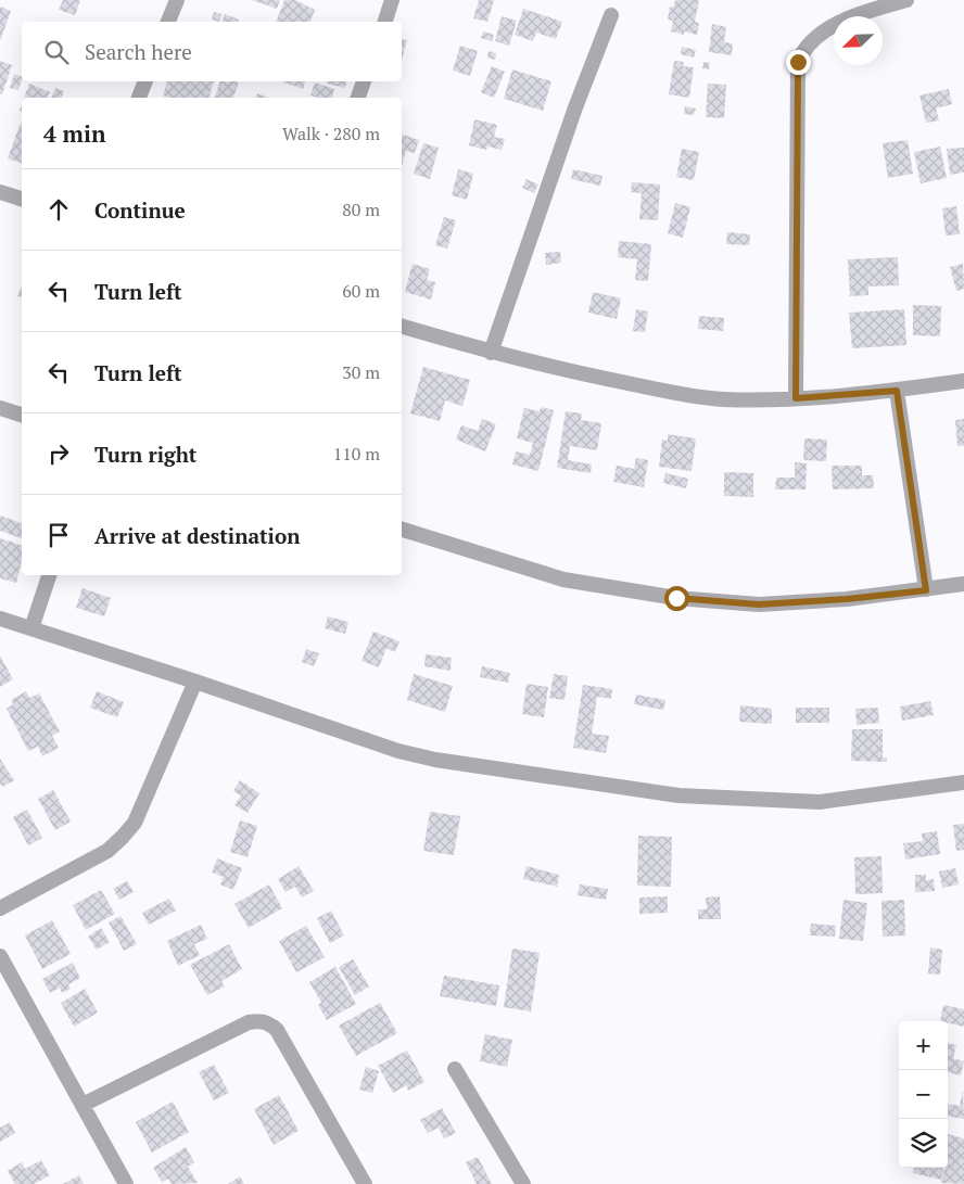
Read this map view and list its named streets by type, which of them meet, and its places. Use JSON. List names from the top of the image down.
{
  "north": "bottom left",
  "page": {
    "search": "Search here",
    "heading": ["4 min", "Walk · 280 m"],
    "list": [
      ["Continue", "80 m"],
      ["Turn left", "60 m"],
      ["Turn left", "30 m"],
      ["Turn right", "110 m"],
      "Arrive at destination"
    ],
    "map_buttons": ["+", "−"]
  }
}
